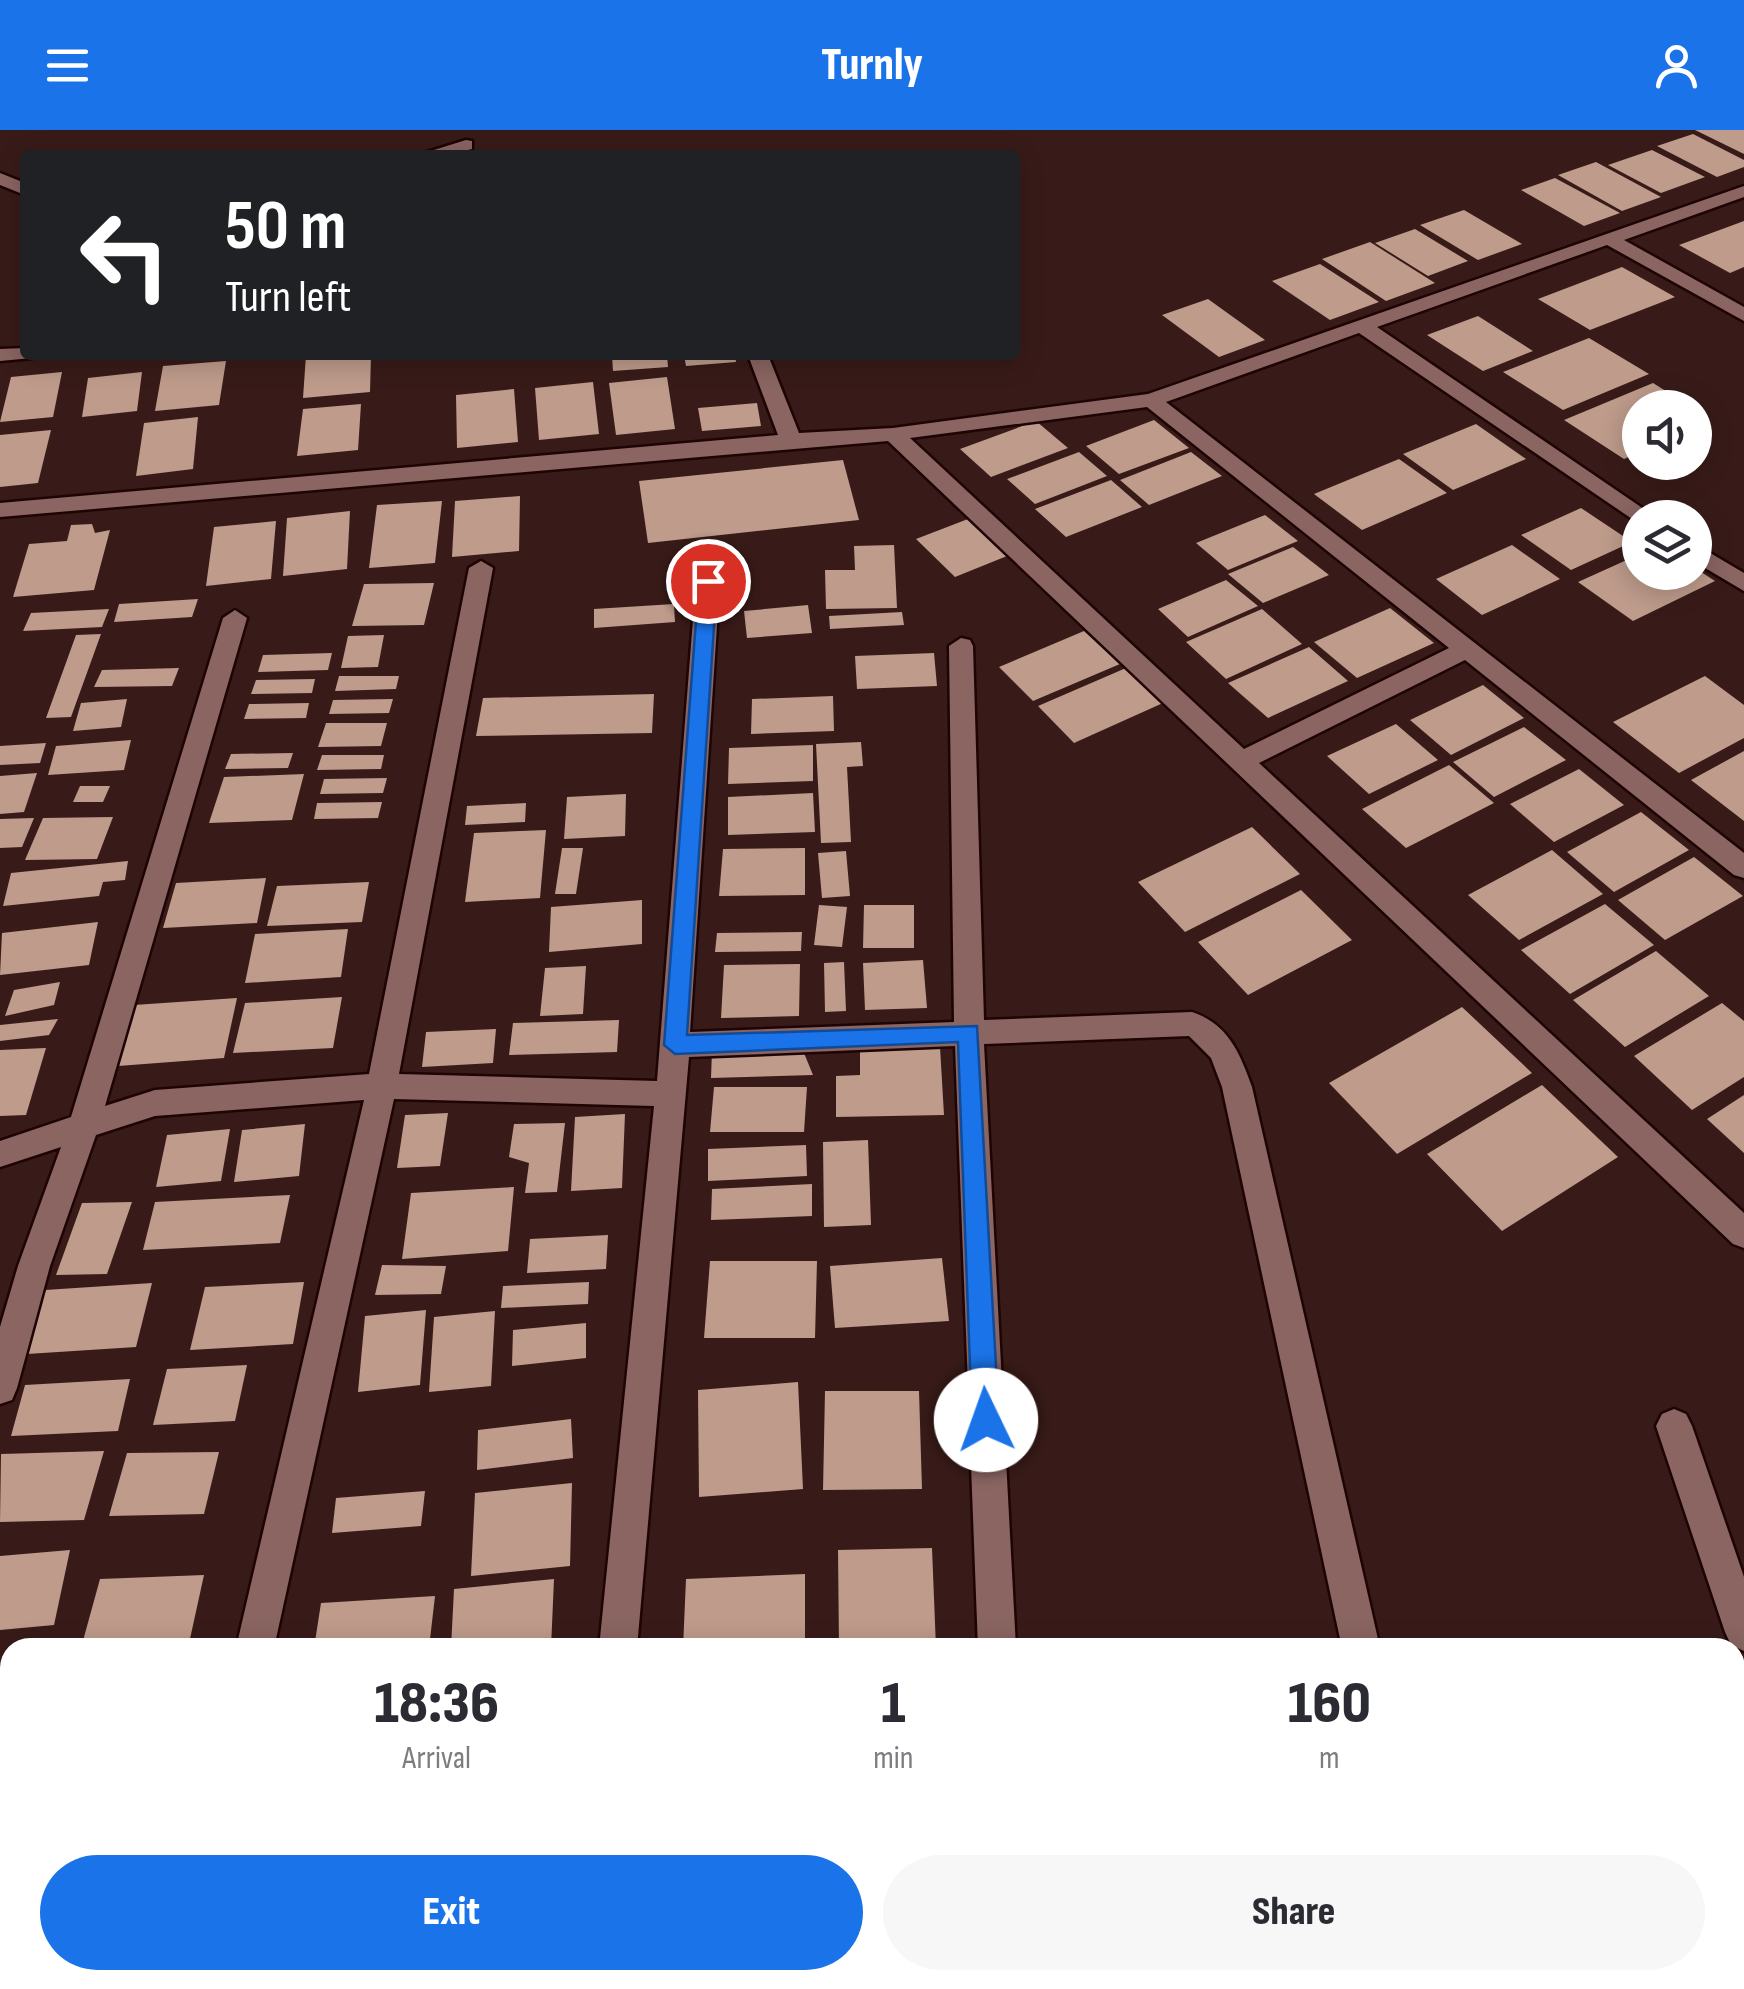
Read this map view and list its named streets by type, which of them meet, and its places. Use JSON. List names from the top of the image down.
{
  "page": {
    "header": "Turnly",
    "turn": ["50 m", "Turn left"],
    "eta": [
      "18:36",
      "Arrival",
      "1",
      "min",
      "160",
      "m"
    ],
    "buttons": ["Exit", "Share"]
  }
}
